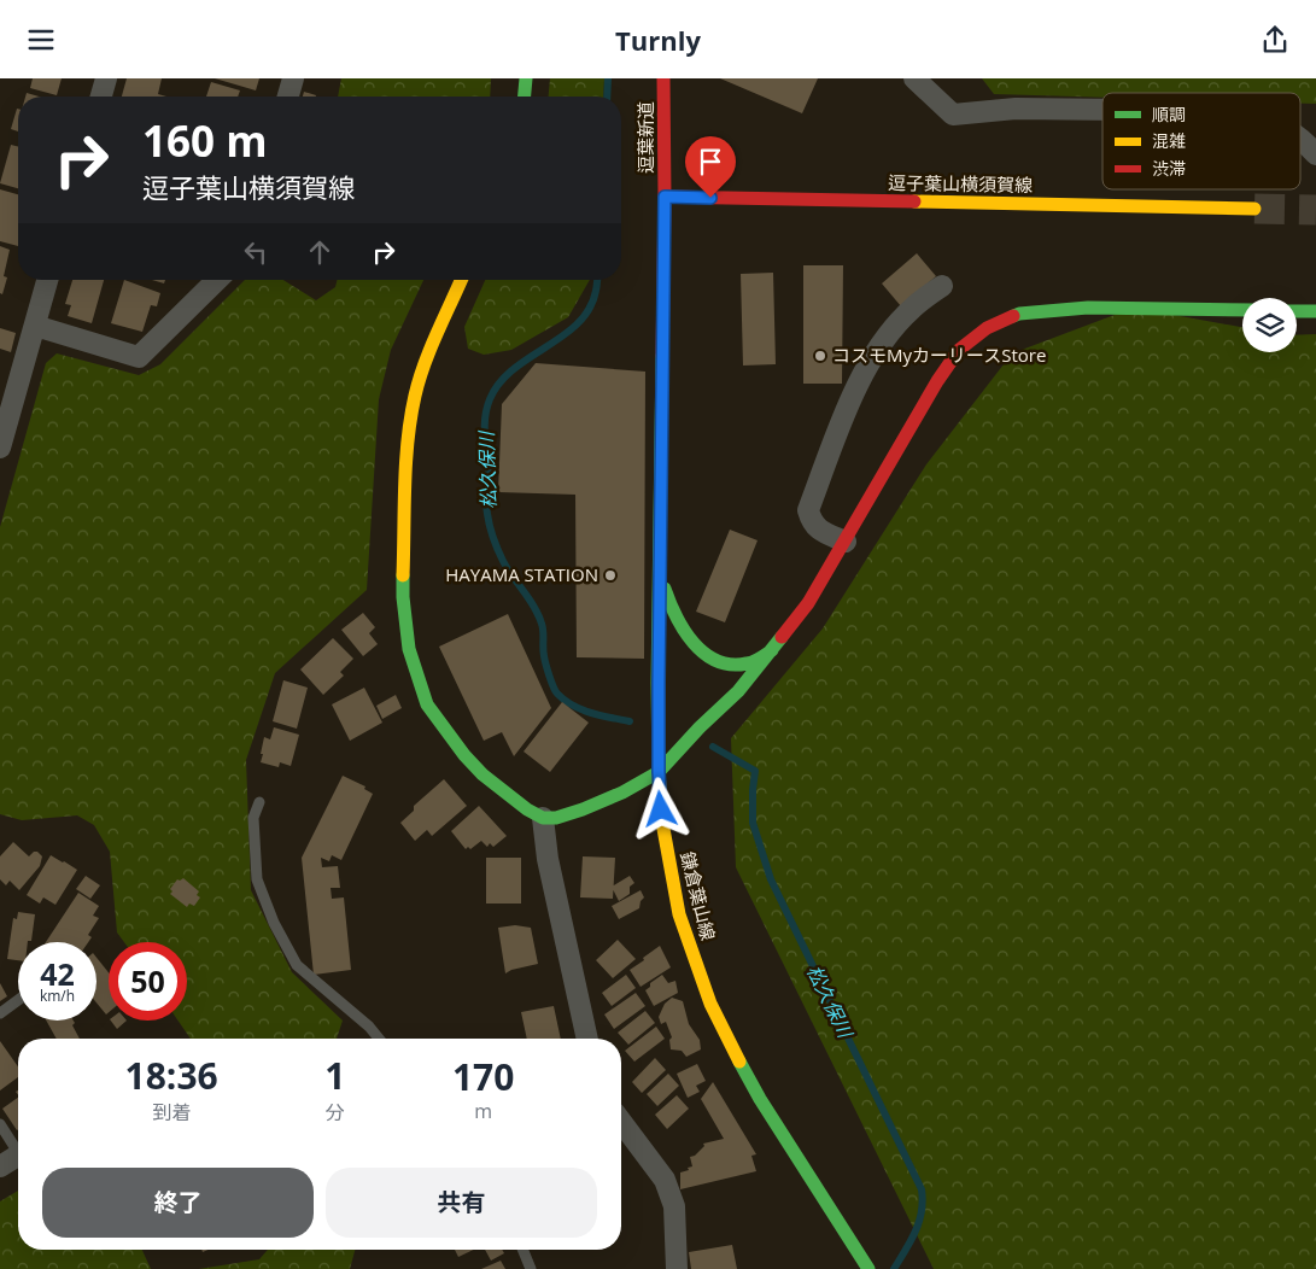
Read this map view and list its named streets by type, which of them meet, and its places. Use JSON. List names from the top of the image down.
{
  "streets": {
    "street": ["逗葉新道", "逗子葉山横須賀線", "鎌倉葉山線"]
  },
  "crossings": [
    ["逗葉新道", "逗子葉山横須賀線"],
    ["逗葉新道", "鎌倉葉山線"],
    ["逗子葉山横須賀線", "鎌倉葉山線"]
  ],
  "water": ["松久保川"],
  "places": ["コスモMyカーリースStore", "HAYAMA STATION"],
  "legend": ["順調", "混雑", "渋滞"],
  "page": {
    "header": "Turnly",
    "turn": ["160 m", "逗子葉山横須賀線"],
    "speed": "42 km/h",
    "limit": "50",
    "eta": [
      "18:36",
      "到着",
      "1",
      "分",
      "170",
      "m"
    ],
    "buttons": ["終了", "共有"]
  }
}
